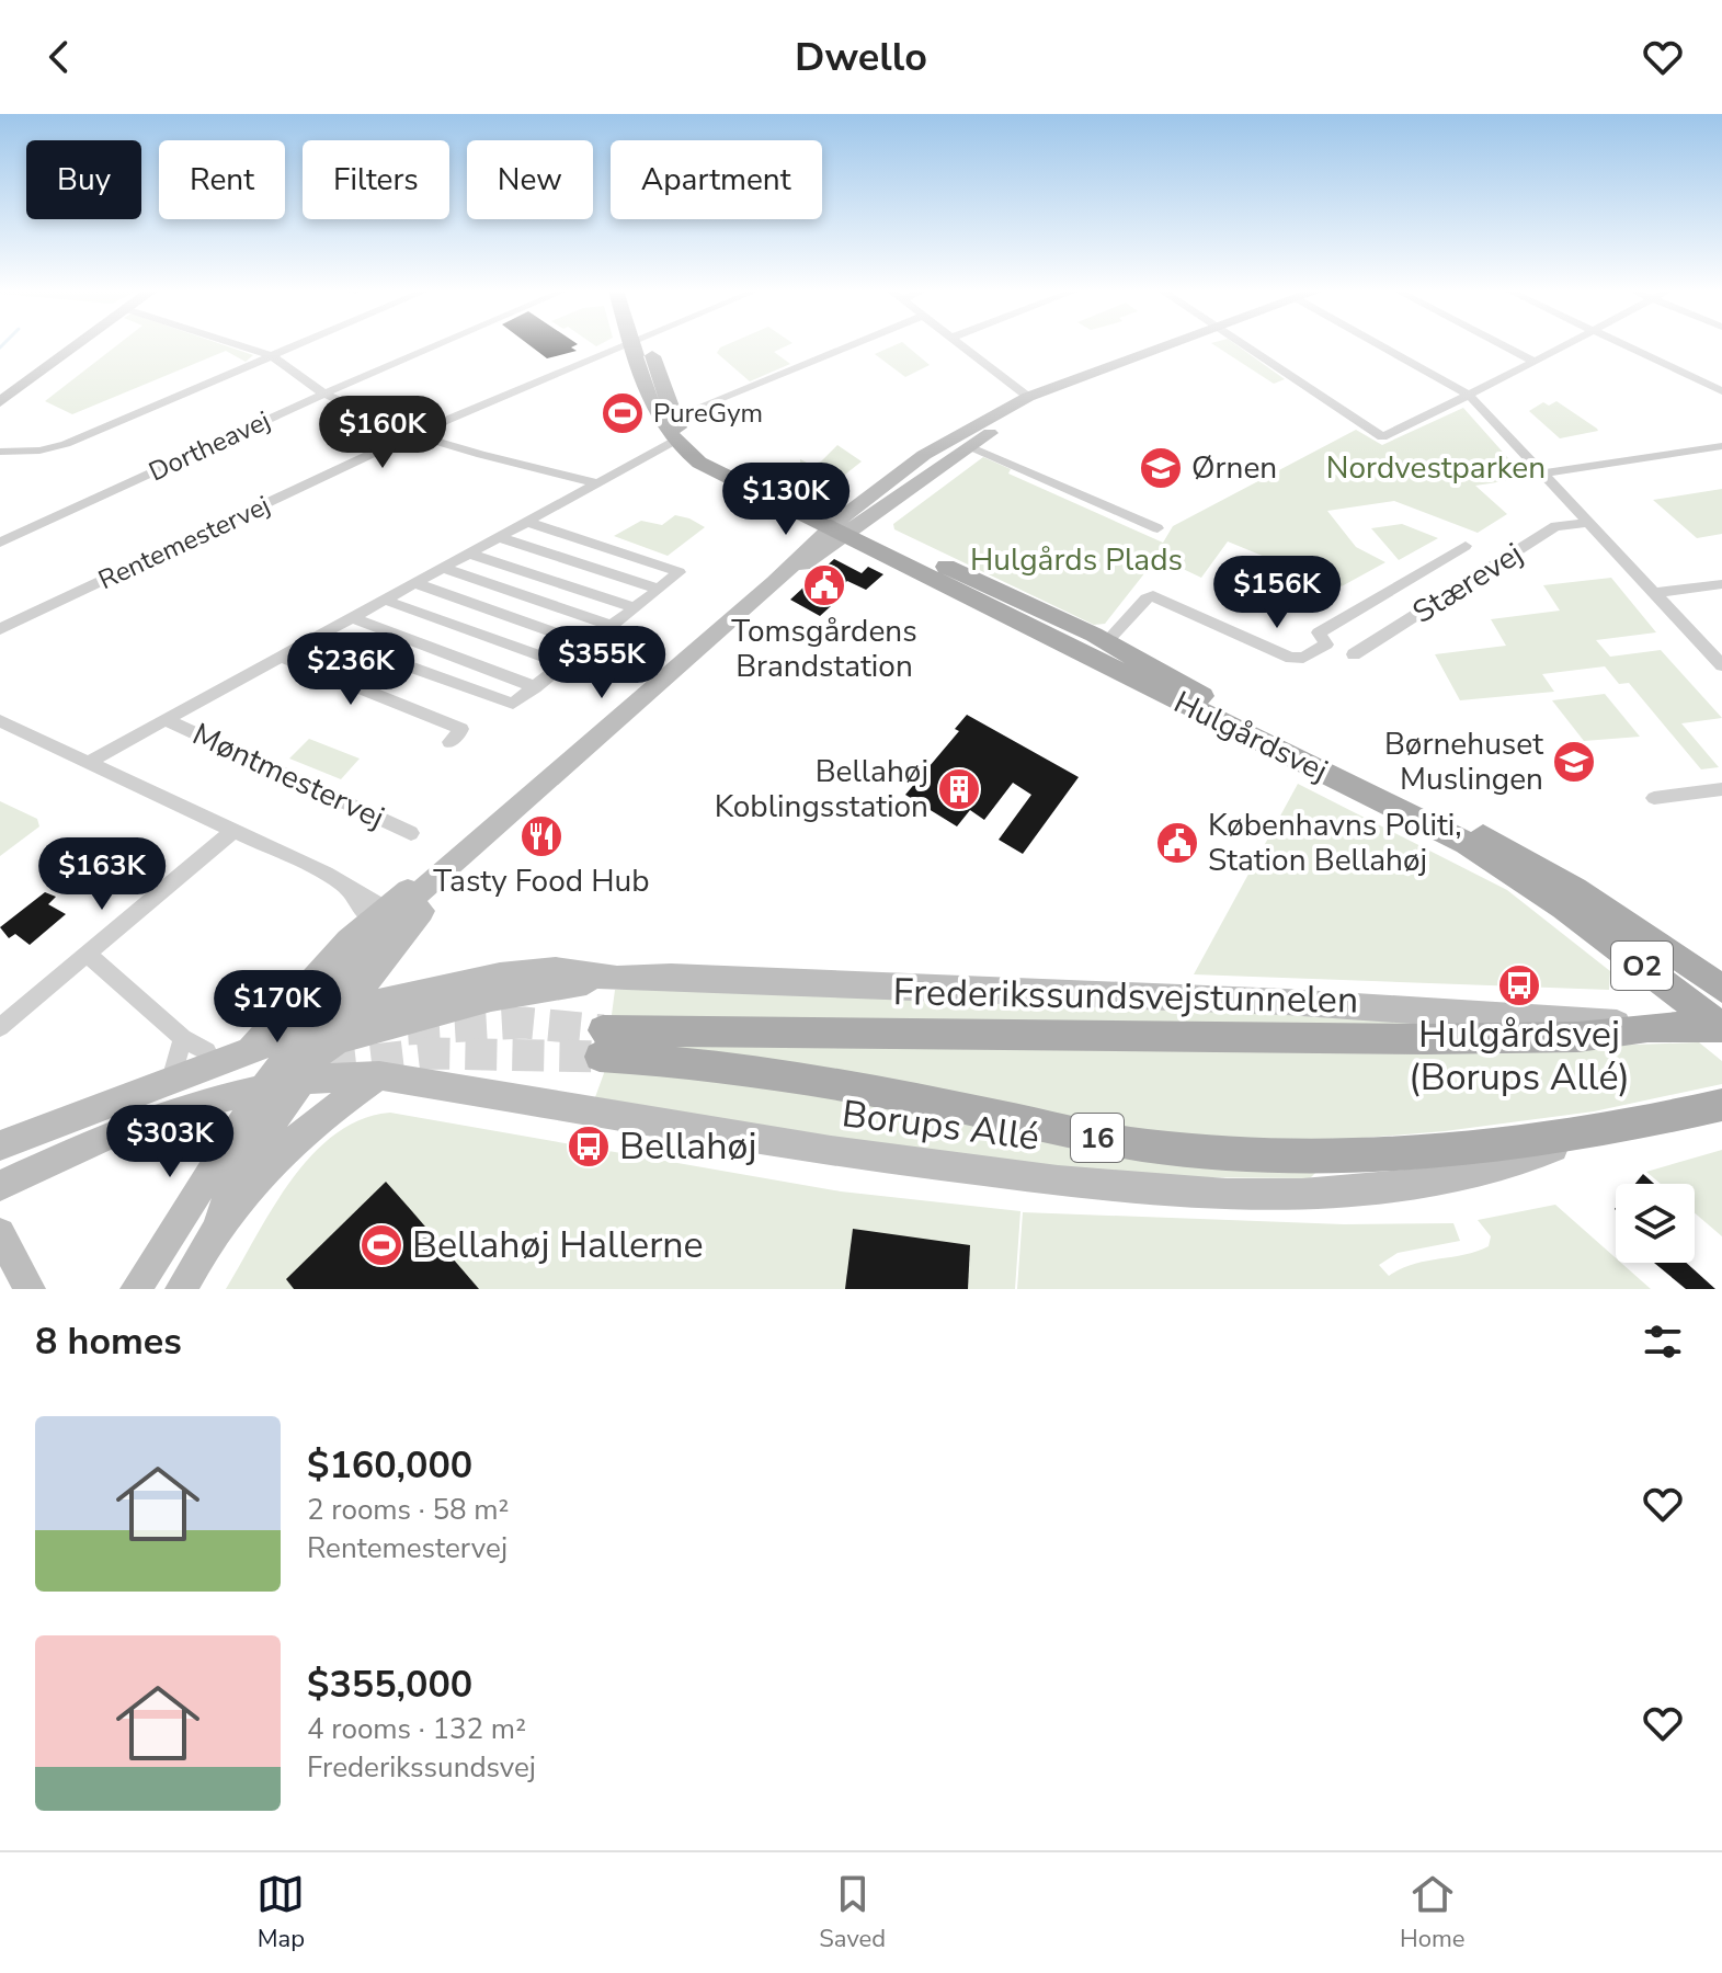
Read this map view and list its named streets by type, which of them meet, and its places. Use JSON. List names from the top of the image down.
{
  "streets": {
    "main road": [
      "Hulgårdsvej",
      "O2",
      "Frederikssundsvejstunnelen",
      "Borups Allé",
      "16"
    ],
    "street": [
      "Dortheavej",
      "Rentemestervej",
      "Stærevej",
      "Møntmestervej"
    ]
  },
  "crossings": [
    ["Hulgårdsvej", "O2"],
    ["Hulgårdsvej", "16"],
    ["Møntmestervej", "O2"],
    ["Frederikssundsvejstunnelen", "Borups Allé"],
    ["Frederikssundsvejstunnelen", "16"]
  ],
  "parks": ["Nordvestparken", "Hulgårds Plads"],
  "places": {
    "sports": ["PureGym", "Bellahøj Hallerne"],
    "school or university": ["Ørnen", "Børnehuset Muslingen"],
    "public building": ["Tomsgårdens Brandstation", "Københavns Politi, Station Bellahøj"],
    "building": ["Bellahøj Koblingsstation"],
    "restaurant": ["Tasty Food Hub"],
    "bus stop": ["Hulgårdsvej (Borups Allé)", "Bellahøj"]
  },
  "page": {
    "header": "Dwello",
    "chip": [
      "Buy",
      "Rent",
      "Filters",
      "New",
      "Apartment"
    ],
    "price": [
      "$160K",
      "$130K",
      "$156K",
      "$355K",
      "$236K",
      "$163K",
      "$170K",
      "$303K"
    ],
    "heading": "8 homes",
    "list": [
      {
        "name": "$160,000",
        "note": "2 rooms · 58 m² · Rentemestervej"
      },
      {
        "name": "$355,000",
        "note": "4 rooms · 132 m² · Frederikssundsvej"
      }
    ],
    "tabs": ["Map", "Saved", "Home"]
  }
}
